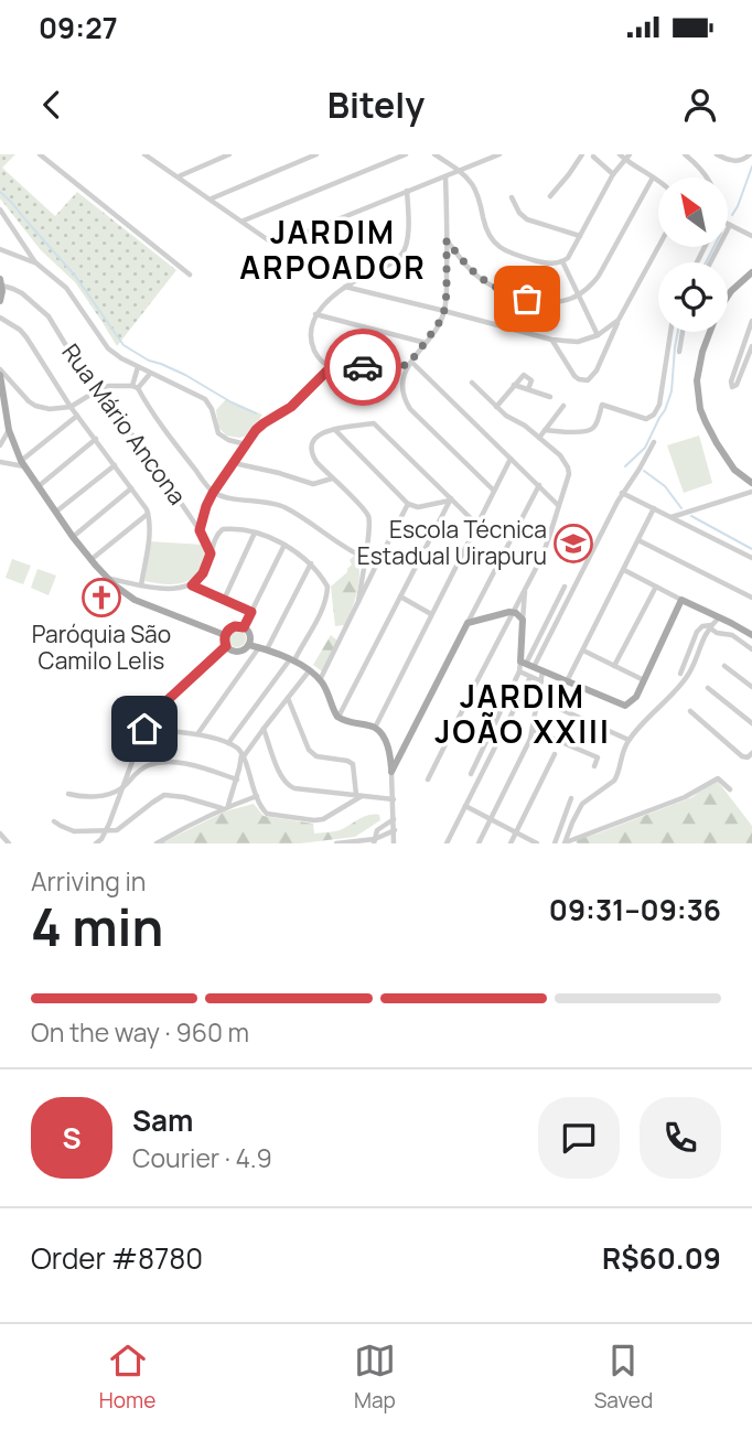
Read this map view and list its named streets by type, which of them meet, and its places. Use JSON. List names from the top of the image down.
{
  "streets": {
    "street": ["Rua Mário Ancona"]
  },
  "districts": ["JARDIM ARPOADOR", "JARDIM JOÃO XXIII"],
  "places": {
    "school or university": ["Escola Técnica Estadual Uirapuru"],
    "church": ["Paróquia São Camilo Lelis"]
  },
  "north": "top left",
  "page": {
    "status": "09:27",
    "header": "Bitely",
    "heading": ["4 min", "Arriving in", "09:31–09:36"],
    "panel": [
      "Sam",
      "Courier · 4.9",
      "Order #8780",
      "R$60.09"
    ],
    "bar": "On the way · 960 m",
    "round": "S",
    "tabs": ["Home", "Map", "Saved"]
  }
}
